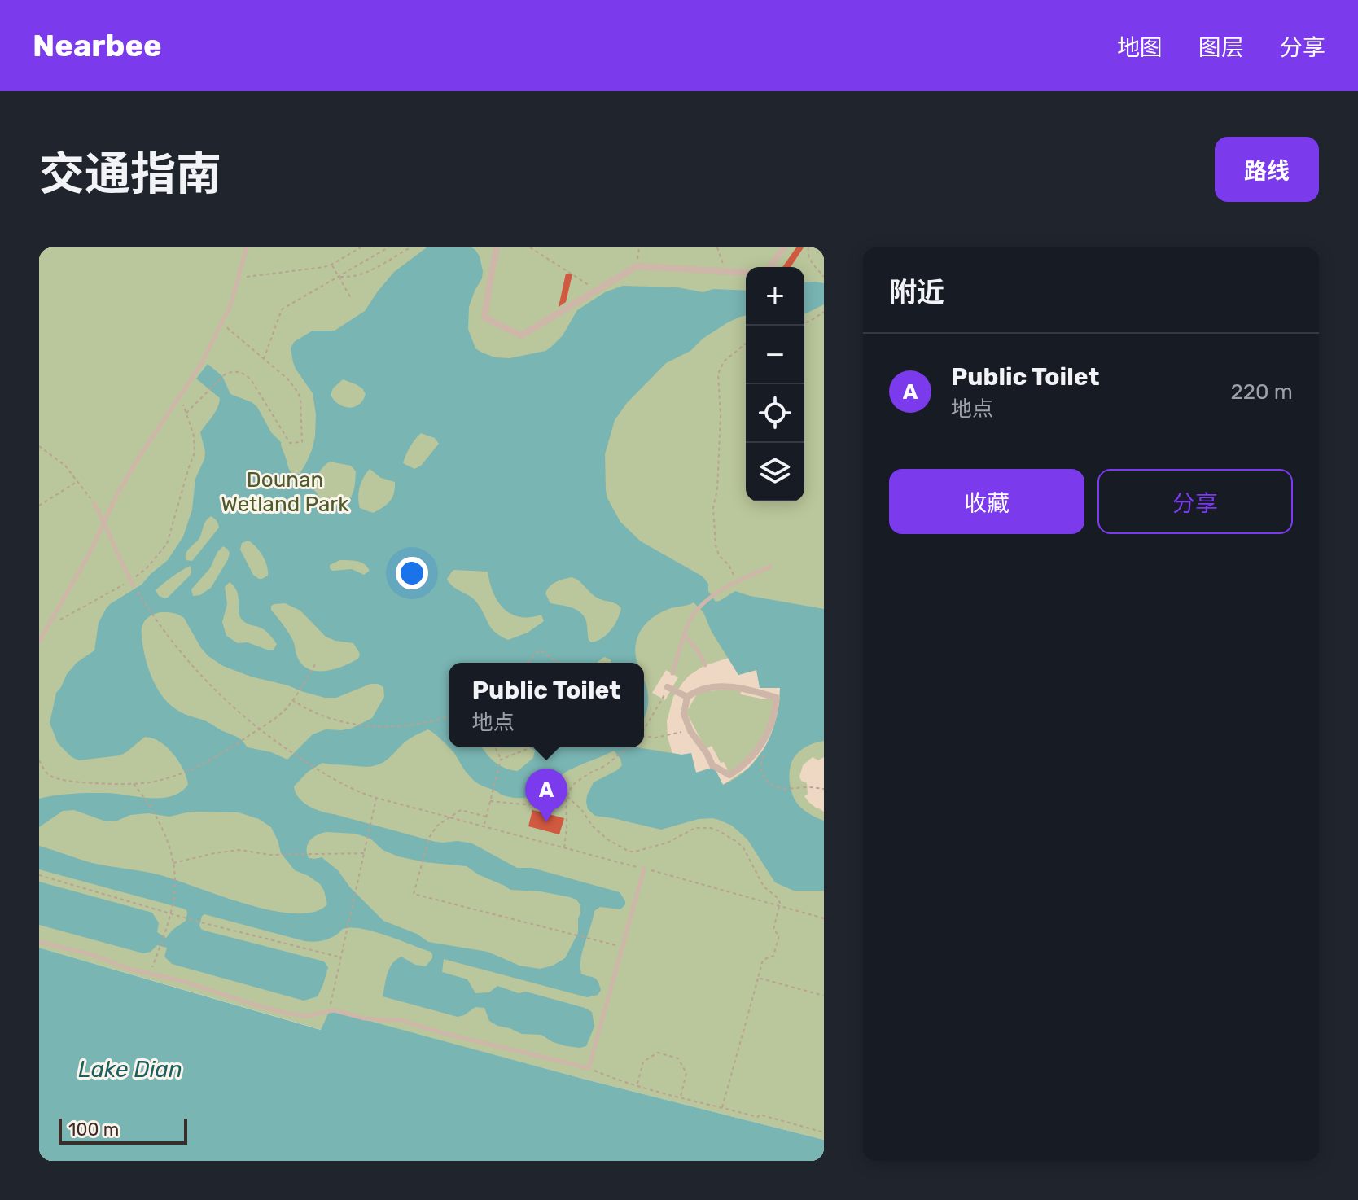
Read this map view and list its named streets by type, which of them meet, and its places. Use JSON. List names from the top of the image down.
{
  "water": ["Lake Dian"],
  "parks": ["Dounan Wetland Park"],
  "scale_bar": "100 m",
  "page": {
    "header": "Nearbee",
    "nav": ["地图", "图层", "分享"],
    "title": "交通指南",
    "buttons": [
      "路线",
      ["收藏", "分享"]
    ],
    "heading": "附近",
    "map_buttons": ["+", "−"],
    "list": [
      {
        "mark": "A",
        "name": "Public Toilet",
        "note": "地点",
        "value": "220 m"
      }
    ],
    "popup": ["Public Toilet", "地点"],
    "pins": "A",
    "scale": "100 m"
  }
}
